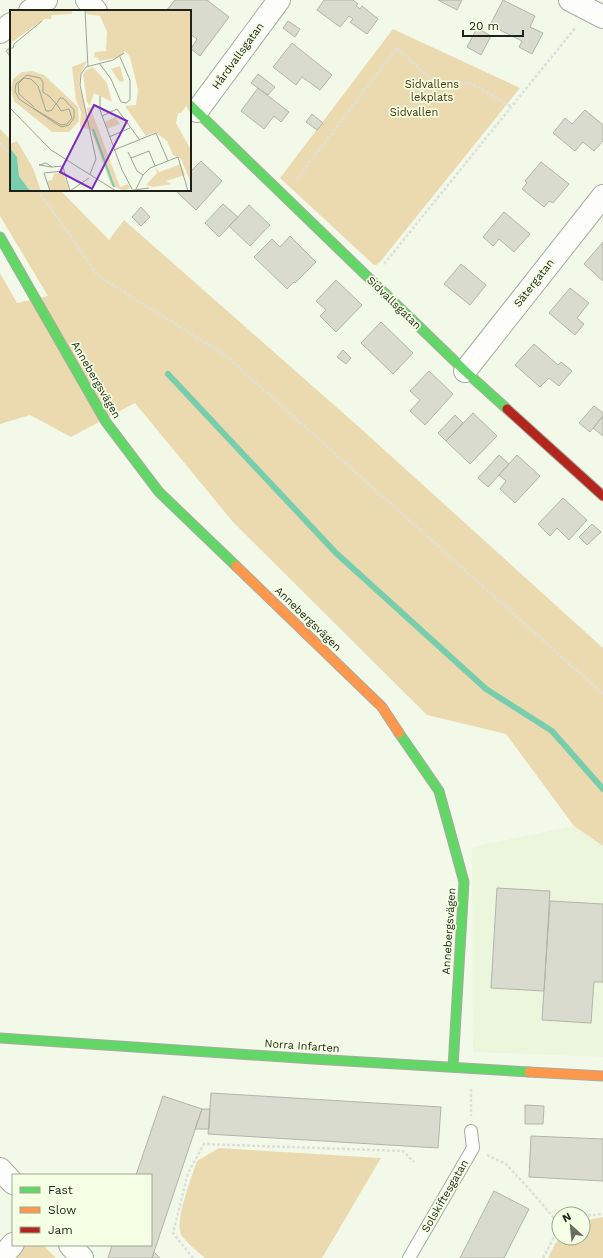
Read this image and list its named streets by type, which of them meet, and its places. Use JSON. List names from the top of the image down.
{
  "streets": {
    "street": [
      "Hårdvallsgatan",
      "Sätergatan",
      "Sidvallsgatan",
      "Annebergsvägen",
      "Norra Infarten"
    ],
    "lane": ["Solskiftesgatan"]
  },
  "crossings": [
    ["Hårdvallsgatan", "Sidvallsgatan"],
    ["Sätergatan", "Sidvallsgatan"],
    ["Annebergsvägen", "Norra Infarten"]
  ],
  "parks": ["Sidvallens lekplats", "Sidvallen"],
  "legend": ["Fast", "Slow", "Jam"],
  "scale_bar": "20 m",
  "north": "top left"
}
